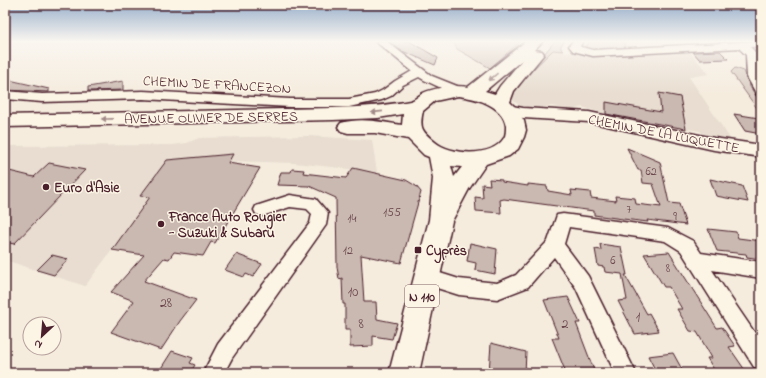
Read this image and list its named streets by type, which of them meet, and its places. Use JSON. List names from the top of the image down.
{
  "streets": {
    "main road": ["AVENUE OLIVIER DE SERRES", "N 110"],
    "street": ["CHEMIN DE FRANCEZON", "CHEMIN DE LA LUQUETTE"]
  },
  "crossings": [
    ["AVENUE OLIVIER DE SERRES", "CHEMIN DE LA LUQUETTE"],
    ["AVENUE OLIVIER DE SERRES", "N 110"],
    ["CHEMIN DE LA LUQUETTE", "N 110"]
  ],
  "places": {
    "other": ["Euro d'Asie", "France Auto Rougier - Suzuki & Subaru"],
    "transit": ["Cyprès"]
  },
  "house_numbers": [
    "62",
    "7",
    "155",
    "9",
    "14",
    "12",
    "6",
    "8",
    "10",
    "28",
    "1",
    "8",
    "2"
  ],
  "north": "bottom left"
}
